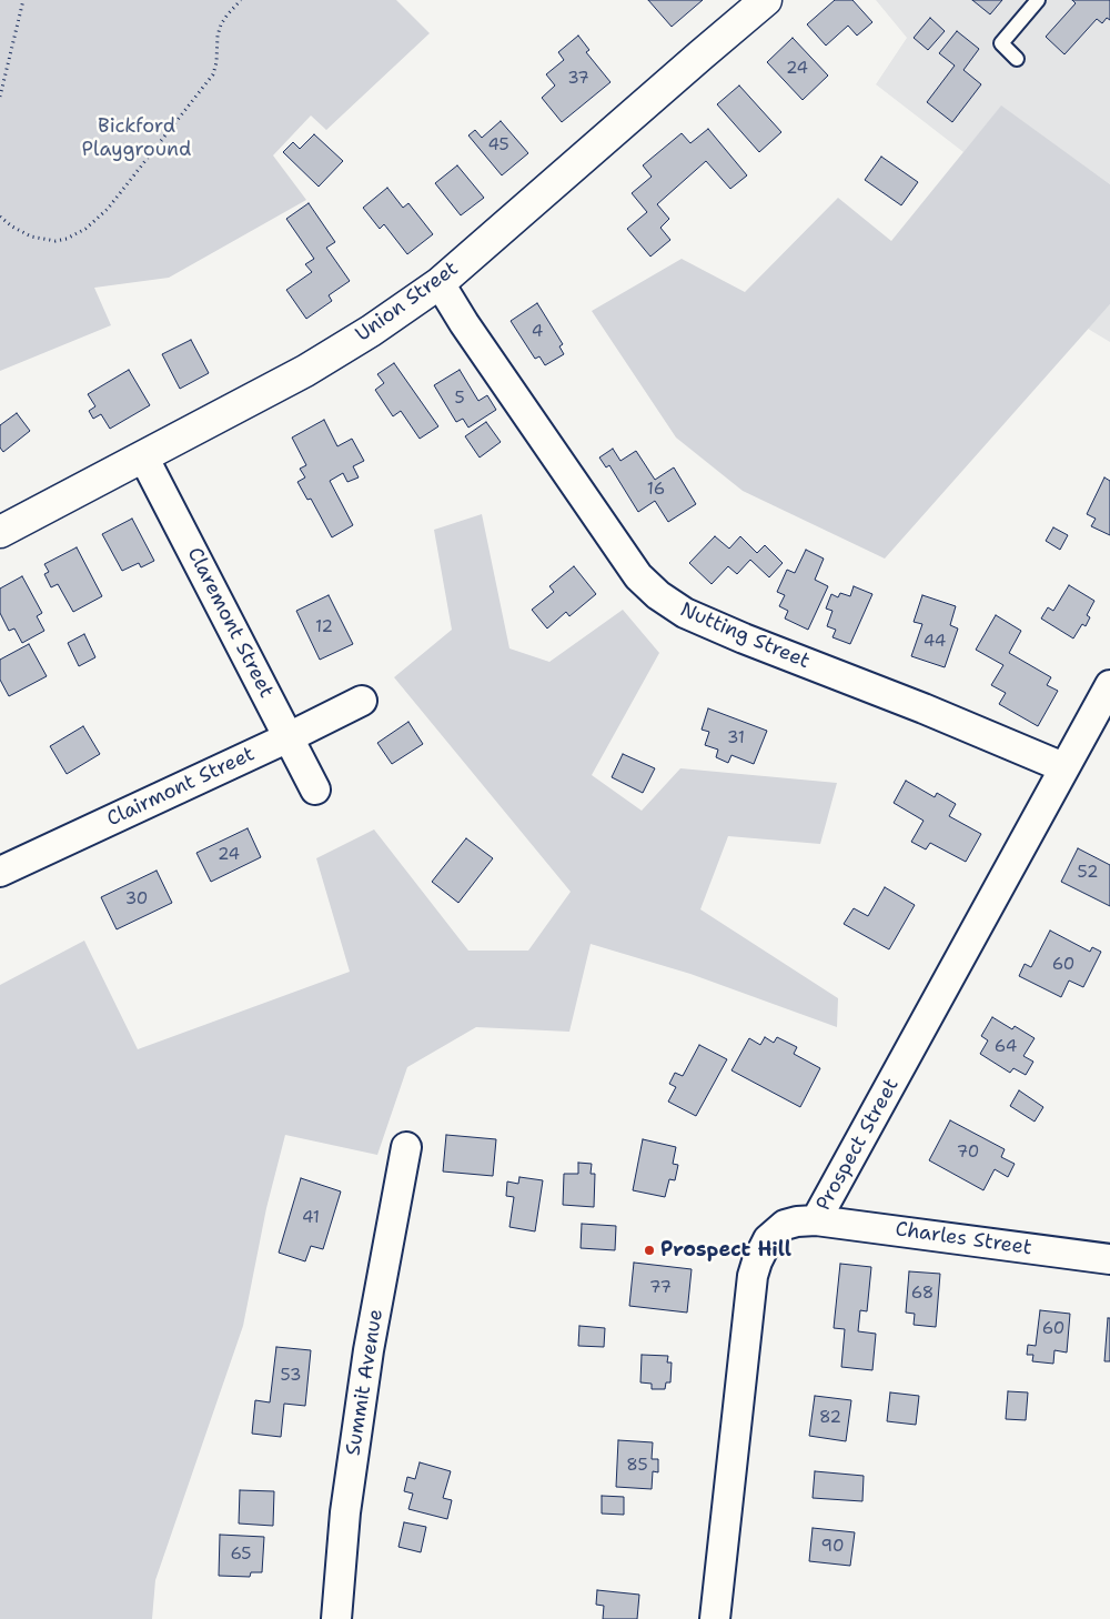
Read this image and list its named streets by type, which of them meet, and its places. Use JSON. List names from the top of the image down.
{
  "streets": {
    "street": [
      "Union Street",
      "Claremont Street",
      "Nutting Street",
      "Clairmont Street",
      "Prospect Street",
      "Charles Street",
      "Summit Avenue"
    ]
  },
  "crossings": [
    ["Union Street", "Claremont Street"],
    ["Union Street", "Nutting Street"],
    ["Claremont Street", "Clairmont Street"],
    ["Nutting Street", "Prospect Street"],
    ["Prospect Street", "Charles Street"]
  ],
  "parks": ["Bickford Playground"],
  "places": ["Prospect Hill"],
  "house_numbers": [
    "24",
    "37",
    "45",
    "4",
    "5",
    "16",
    "12",
    "44",
    "31",
    "24",
    "52",
    "30",
    "60",
    "64",
    "70",
    "41",
    "77",
    "68",
    "60",
    "53",
    "82",
    "85",
    "90",
    "65"
  ]
}
